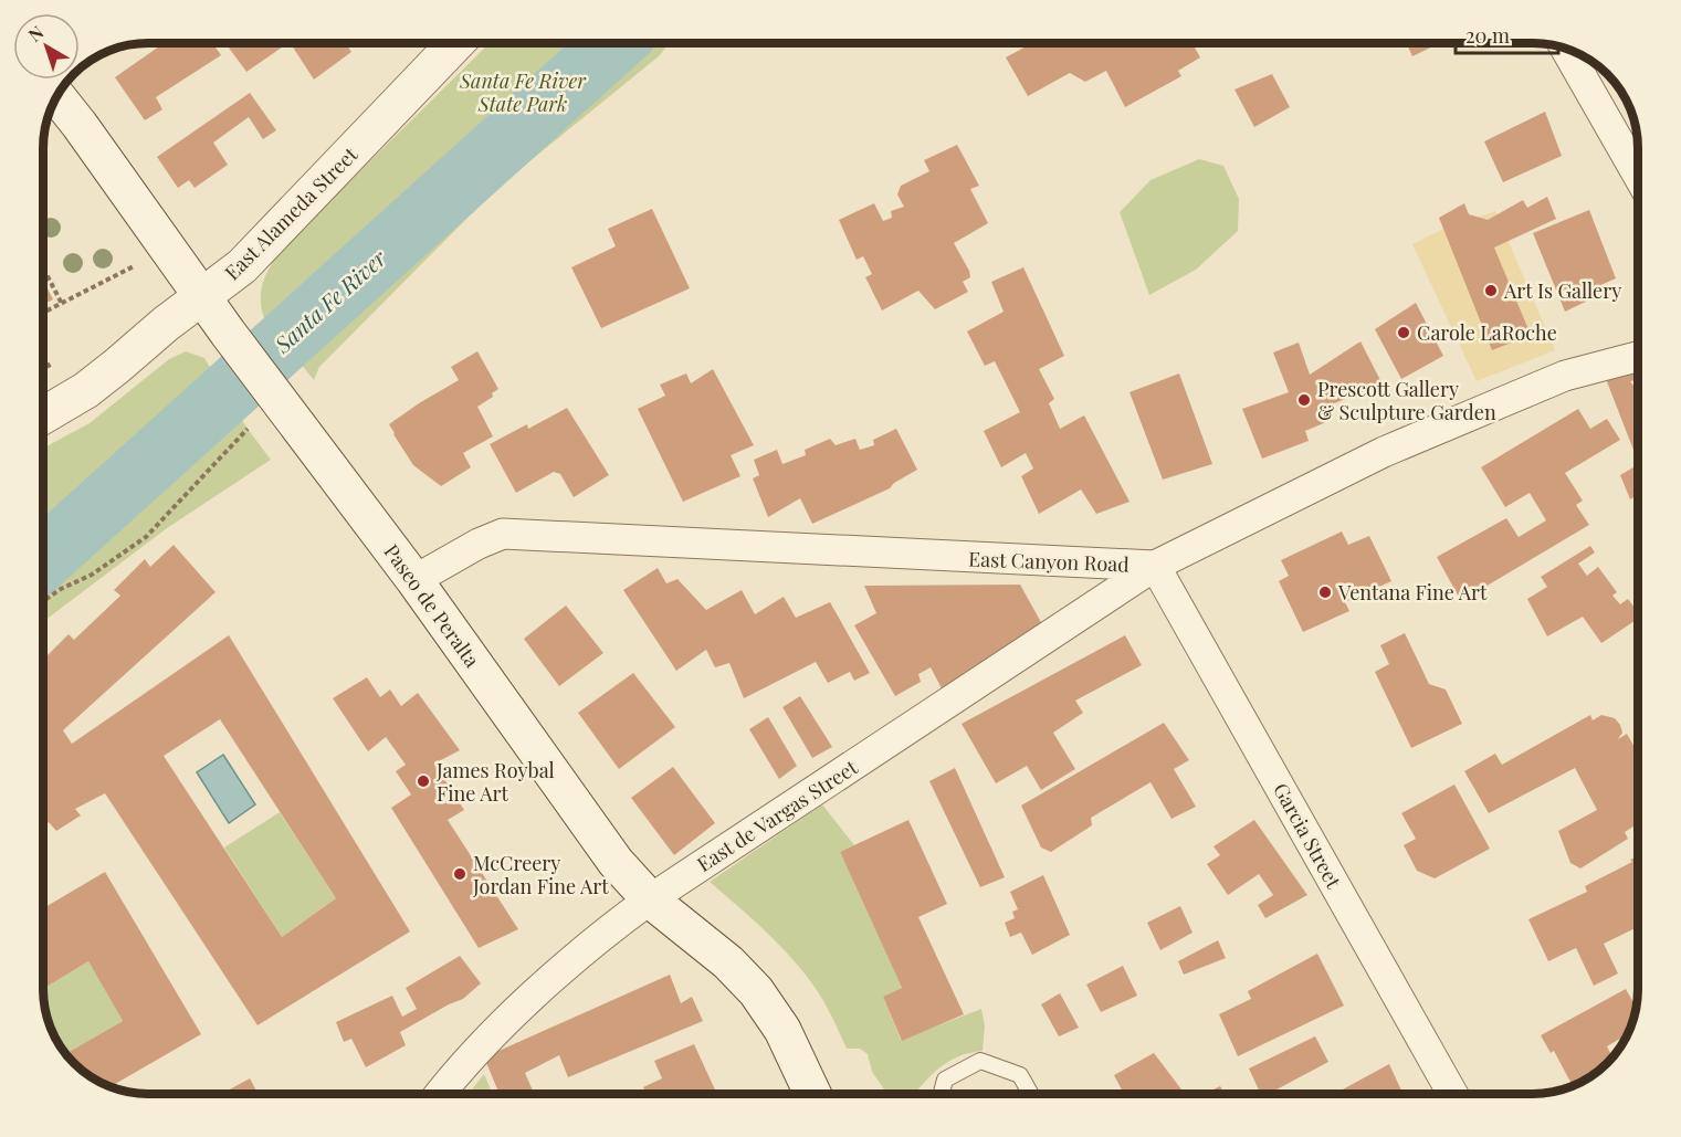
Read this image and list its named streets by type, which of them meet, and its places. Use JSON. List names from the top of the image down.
{
  "streets": {
    "main road": ["East Alameda Street", "Paseo de Peralta"],
    "street": ["East Canyon Road", "East de Vargas Street", "Garcia Street"]
  },
  "crossings": [
    ["East Alameda Street", "Paseo de Peralta"],
    ["East Canyon Road", "Paseo de Peralta"],
    ["East Canyon Road", "East de Vargas Street"],
    ["East Canyon Road", "Garcia Street"],
    ["Paseo de Peralta", "East de Vargas Street"],
    ["East de Vargas Street", "Garcia Street"]
  ],
  "water": ["Santa Fe River"],
  "parks": ["Santa Fe River State Park"],
  "places": [
    "Art Is Gallery",
    "Carole LaRoche",
    "Prescott Gallery & Sculpture Garden",
    "Ventana Fine Art",
    "James Roybal Fine Art",
    "McCreery Jordan Fine Art"
  ],
  "scale_bar": "20 m",
  "north": "top left"
}
